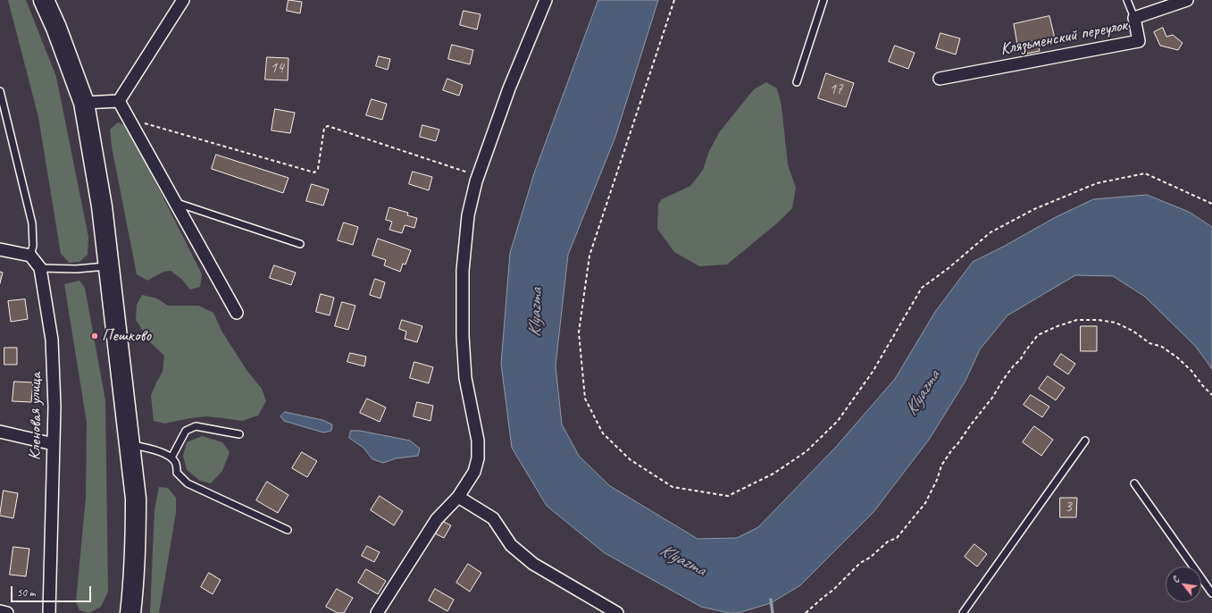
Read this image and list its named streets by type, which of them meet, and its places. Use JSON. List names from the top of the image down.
{
  "streets": {
    "street": ["Клязьменский переулок", "Кленовая улица"]
  },
  "water": ["Klyazma"],
  "places": ["Пешково"],
  "house_numbers": ["14", "17", "3"],
  "scale_bar": "50 m",
  "north": "top left"
}
